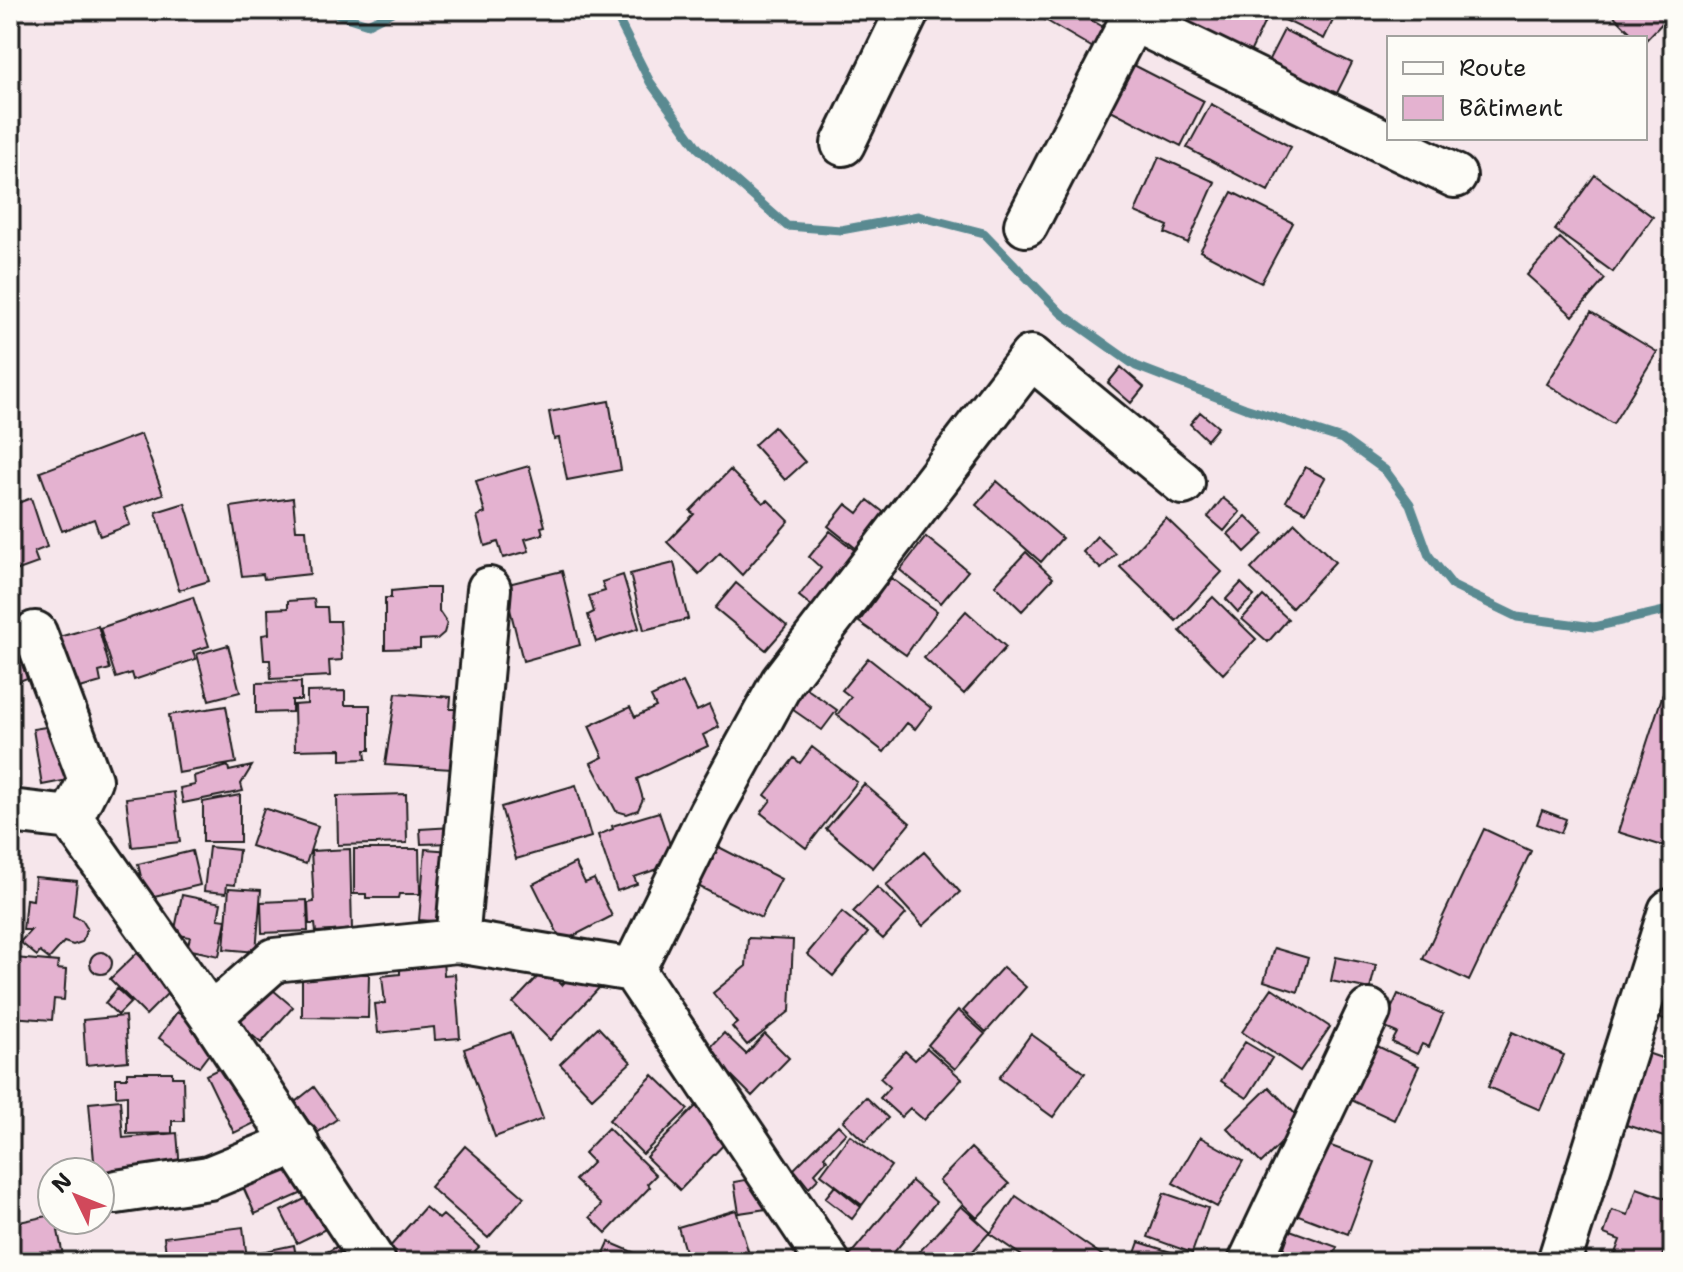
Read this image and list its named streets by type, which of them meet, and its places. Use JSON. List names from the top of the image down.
{
  "legend": ["Route", "Bâtiment"],
  "north": "top left"
}
